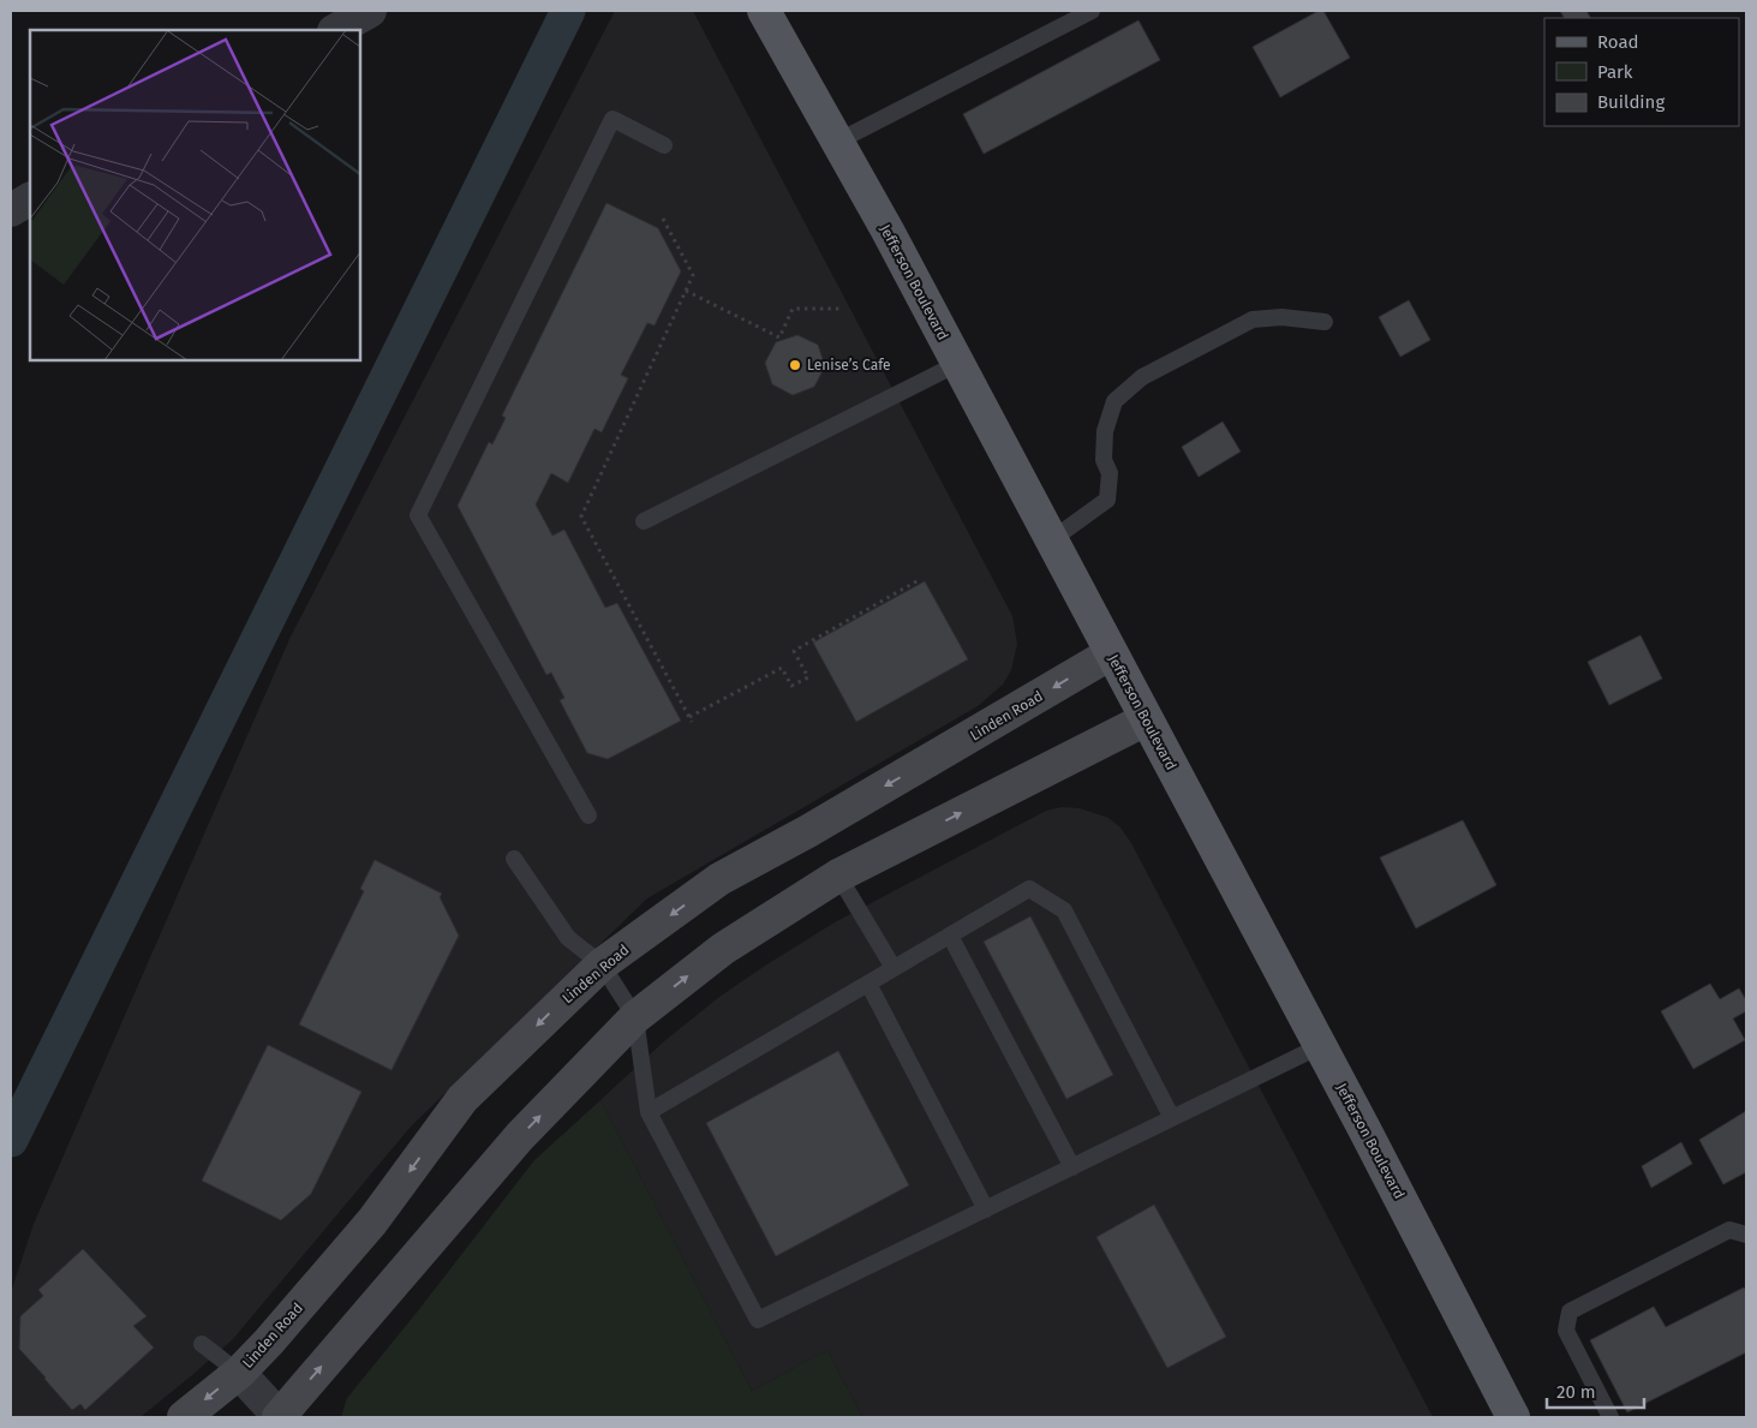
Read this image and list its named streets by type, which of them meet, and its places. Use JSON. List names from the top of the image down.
{
  "streets": {
    "main road": ["Jefferson Boulevard"],
    "street": ["Linden Road"]
  },
  "crossings": [
    ["Jefferson Boulevard", "Linden Road"]
  ],
  "places": ["Lenise’s Cafe"],
  "legend": ["Road", "Park", "Building"],
  "scale_bar": "20 m"
}
